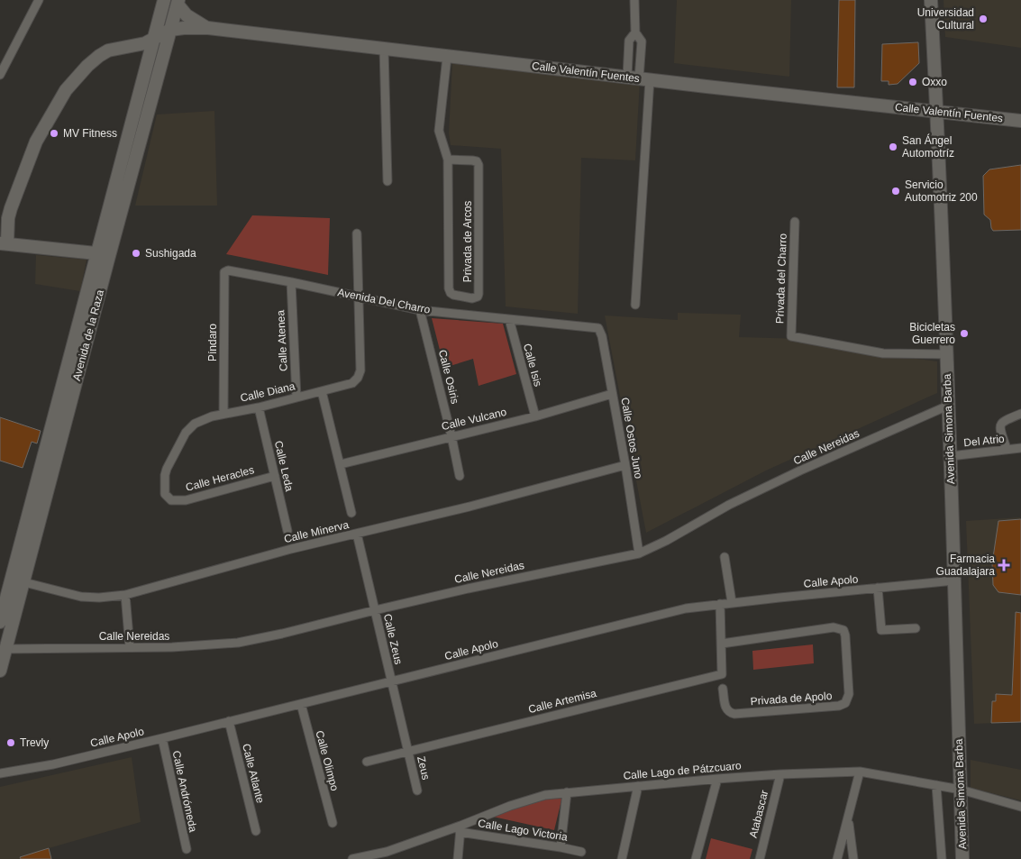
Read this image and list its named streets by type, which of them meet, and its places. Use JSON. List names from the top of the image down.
{
  "streets": {
    "main road": ["Calle Valentín Fuentes", "Avenida de la Raza", "Avenida Simona Barba"],
    "street": [
      "Privada de Arcos",
      "Privada del Charro",
      "Avenida Del Charro",
      "Calle Atenea",
      "Píndaro",
      "Calle Isis",
      "Calle Osiris",
      "Calle Diana",
      "Calle Vulcano",
      "Calle Ostos Juno",
      "Del Atrio",
      "Calle Nereidas",
      "Calle Leda",
      "Calle Heracles",
      "Calle Minerva",
      "Calle Apolo",
      "Calle Zeus",
      "Privada de Apolo",
      "Calle Artemisa",
      "Calle Olimpo",
      "Zeus",
      "Calle Lago de Pátzcuaro",
      "Calle Atlante",
      "Calle Andrómeda",
      "Atabascar",
      "Calle Lago Victoria"
    ]
  },
  "crossings": [
    ["Calle Valentín Fuentes", "Privada de Arcos"],
    ["Calle Valentín Fuentes", "Avenida de la Raza"],
    ["Calle Valentín Fuentes", "Avenida Simona Barba"],
    ["Privada del Charro", "Avenida Simona Barba"],
    ["Avenida Del Charro", "Calle Atenea"],
    ["Avenida Del Charro", "Píndaro"],
    ["Avenida Del Charro", "Calle Isis"],
    ["Avenida Del Charro", "Calle Osiris"],
    ["Avenida Del Charro", "Calle Diana"],
    ["Avenida Del Charro", "Calle Ostos Juno"],
    ["Avenida de la Raza", "Calle Nereidas"],
    ["Avenida de la Raza", "Calle Minerva"],
    ["Calle Atenea", "Calle Diana"],
    ["Píndaro", "Calle Diana"],
    ["Calle Isis", "Calle Vulcano"],
    ["Calle Osiris", "Calle Vulcano"],
    ["Calle Diana", "Calle Leda"],
    ["Calle Diana", "Calle Heracles"],
    ["Calle Vulcano", "Calle Ostos Juno"],
    ["Avenida Simona Barba", "Del Atrio"],
    ["Avenida Simona Barba", "Calle Nereidas"],
    ["Avenida Simona Barba", "Calle Apolo"],
    ["Avenida Simona Barba", "Calle Lago de Pátzcuaro"],
    ["Calle Ostos Juno", "Calle Nereidas"],
    ["Calle Ostos Juno", "Calle Minerva"],
    ["Calle Nereidas", "Calle Zeus"],
    ["Calle Leda", "Calle Heracles"],
    ["Calle Minerva", "Calle Zeus"],
    ["Calle Apolo", "Calle Zeus"],
    ["Calle Apolo", "Calle Olimpo"],
    ["Calle Apolo", "Calle Atlante"],
    ["Calle Apolo", "Calle Andrómeda"],
    ["Calle Zeus", "Calle Artemisa"],
    ["Calle Zeus", "Zeus"],
    ["Privada de Apolo", "Calle Artemisa"],
    ["Calle Artemisa", "Zeus"],
    ["Calle Lago de Pátzcuaro", "Atabascar"],
    ["Calle Lago de Pátzcuaro", "Calle Lago Victoria"]
  ],
  "places": {
    "other": [
      "Universidad Cultural",
      "Oxxo",
      "MV Fitness",
      "San Ángel Automotríz",
      "Servicio Automotriz 200",
      "Sushigada",
      "Bicicletas Guerrero",
      "Trevly"
    ],
    "health": ["Farmacia Guadalajara"]
  }
}
